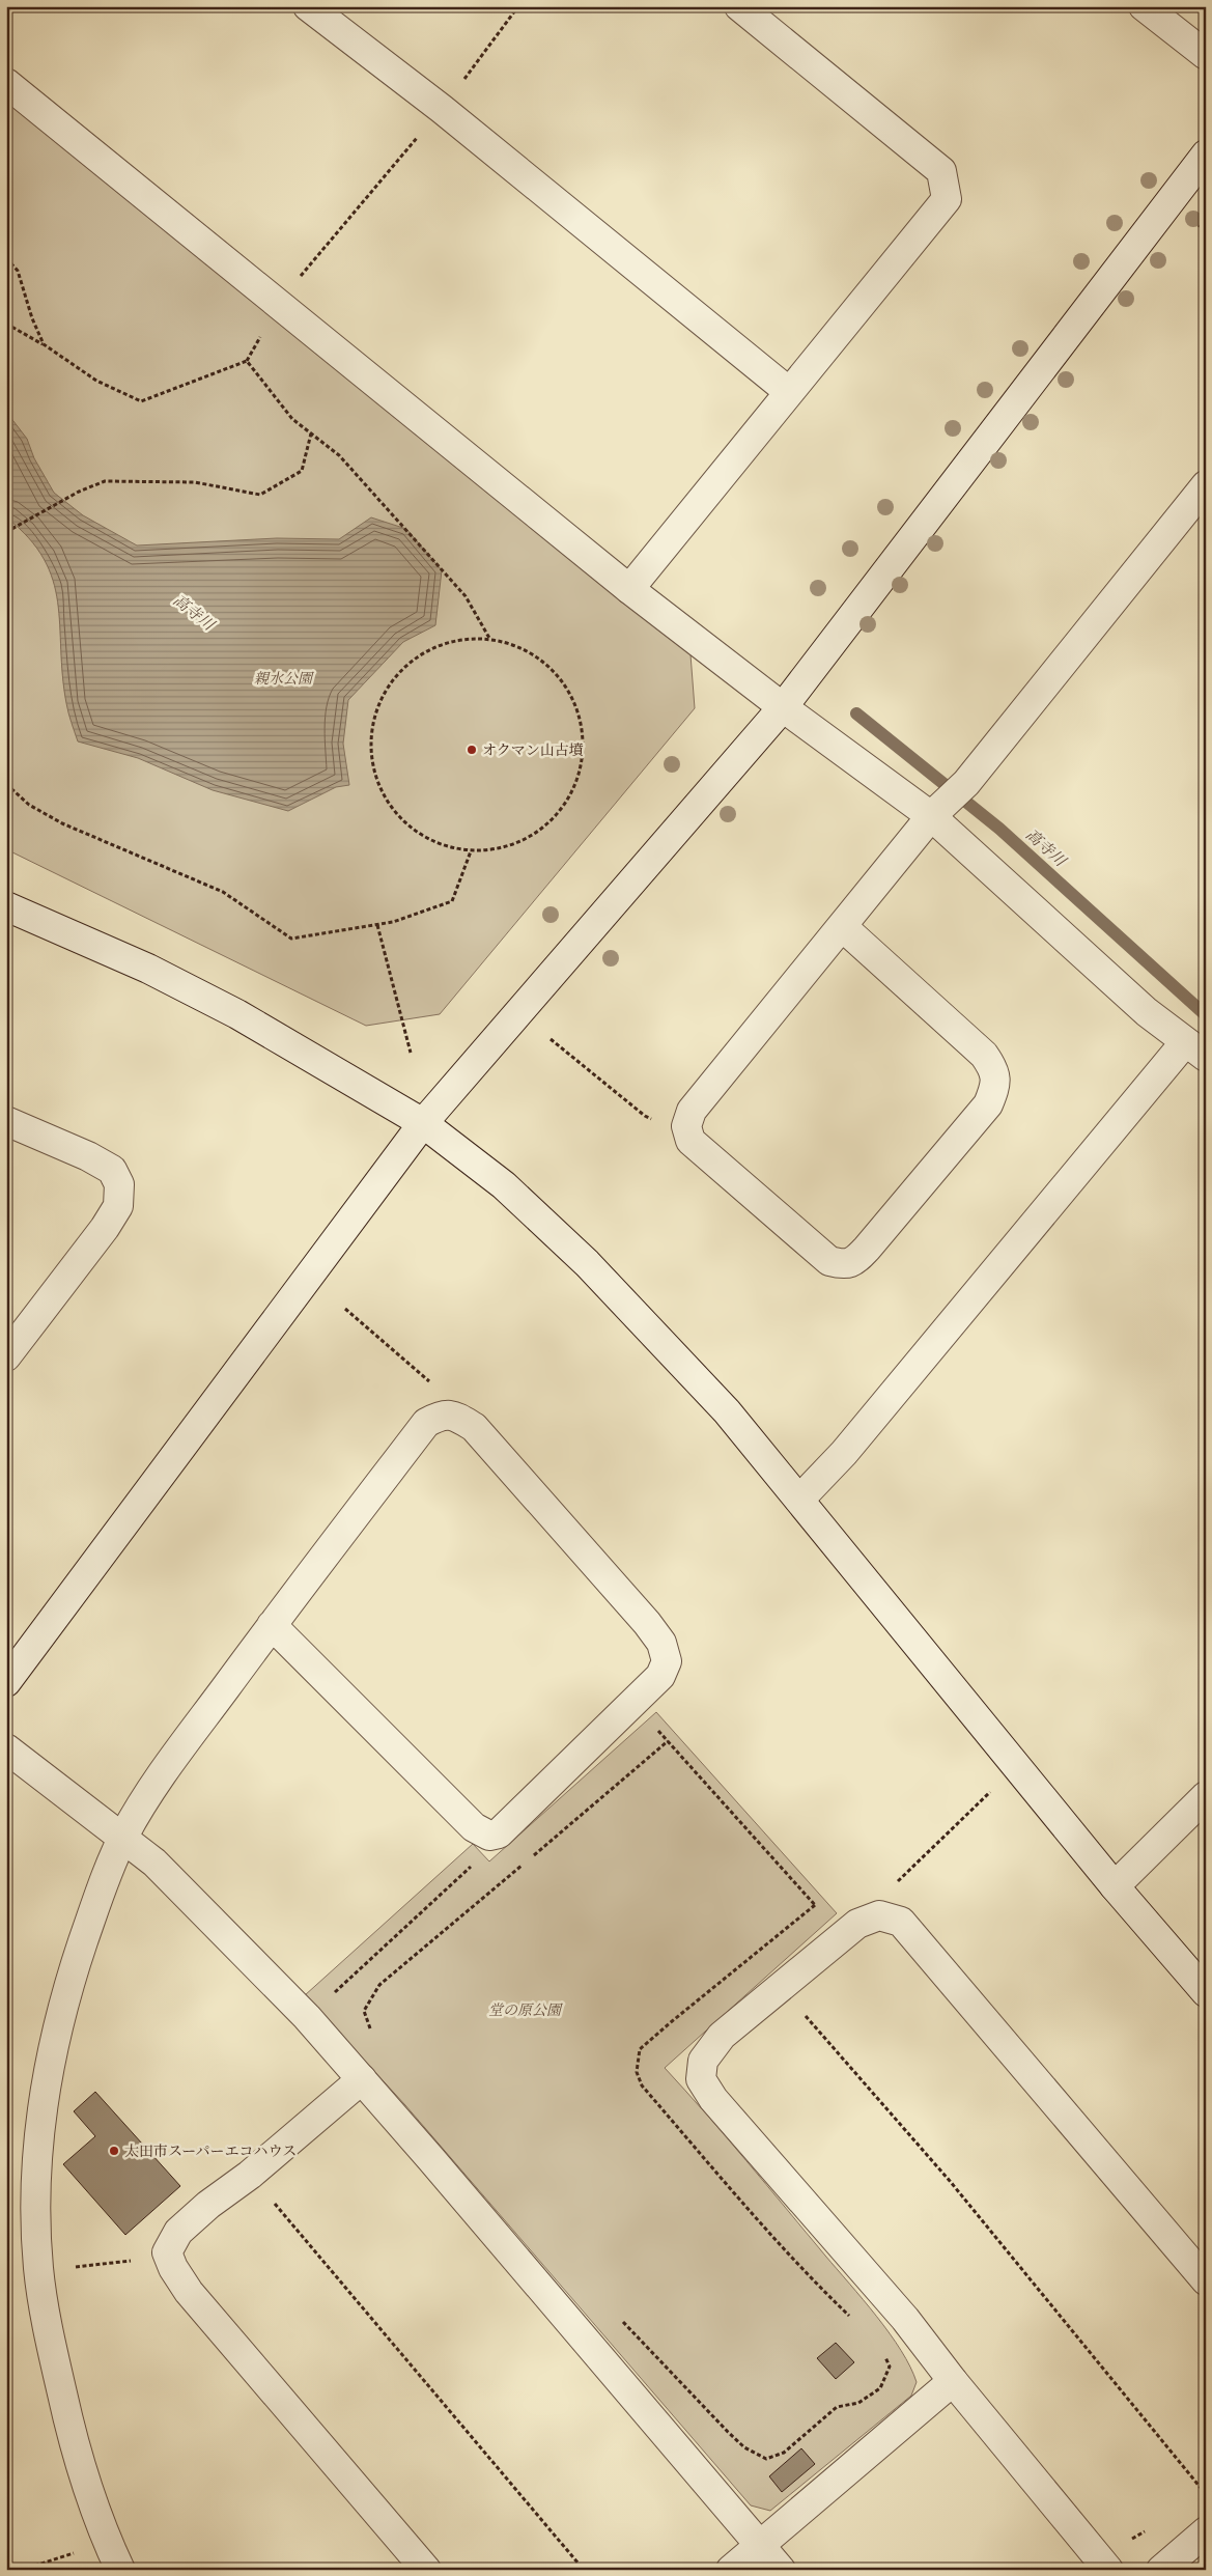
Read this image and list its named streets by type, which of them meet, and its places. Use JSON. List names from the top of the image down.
{
  "water": ["高寺川"],
  "parks": ["親水公園", "堂の原公園"],
  "places": ["オクマン山古墳", "太田市スーパーエコハウス"]
}
